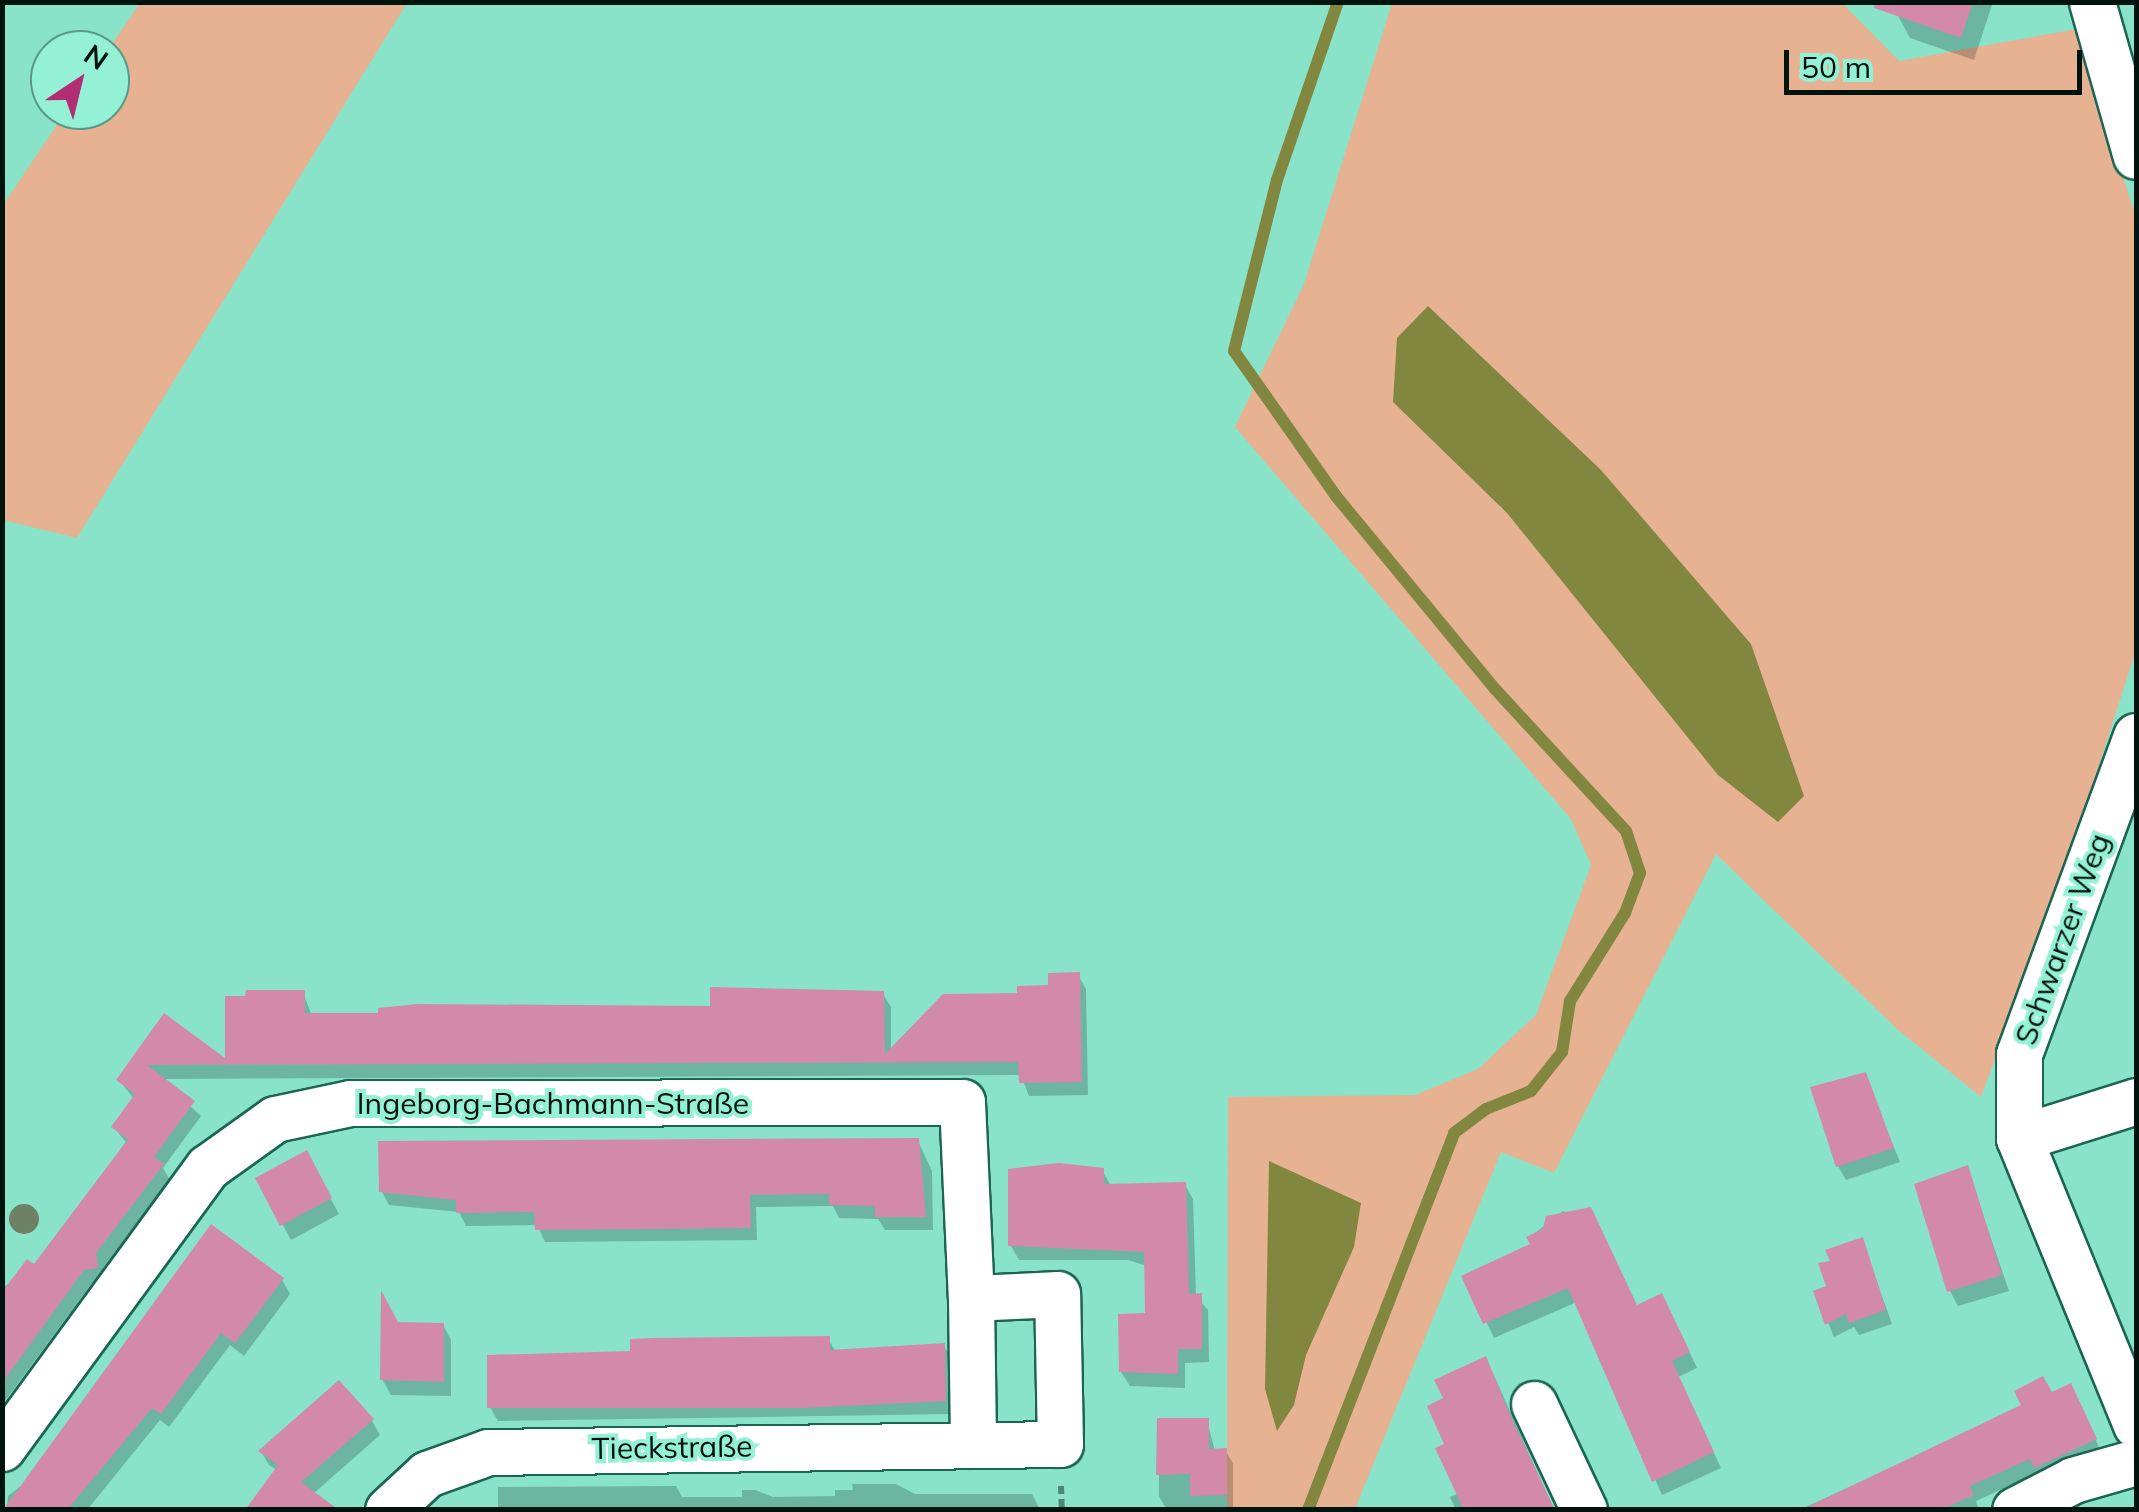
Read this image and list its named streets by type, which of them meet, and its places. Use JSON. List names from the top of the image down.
{
  "streets": {
    "street": ["Schwarzer Weg", "Ingeborg-Bachmann-Straße", "Tieckstraße"]
  },
  "crossings": [
    ["Ingeborg-Bachmann-Straße", "Tieckstraße"]
  ],
  "scale_bar": "50 m",
  "north": "top right"
}
